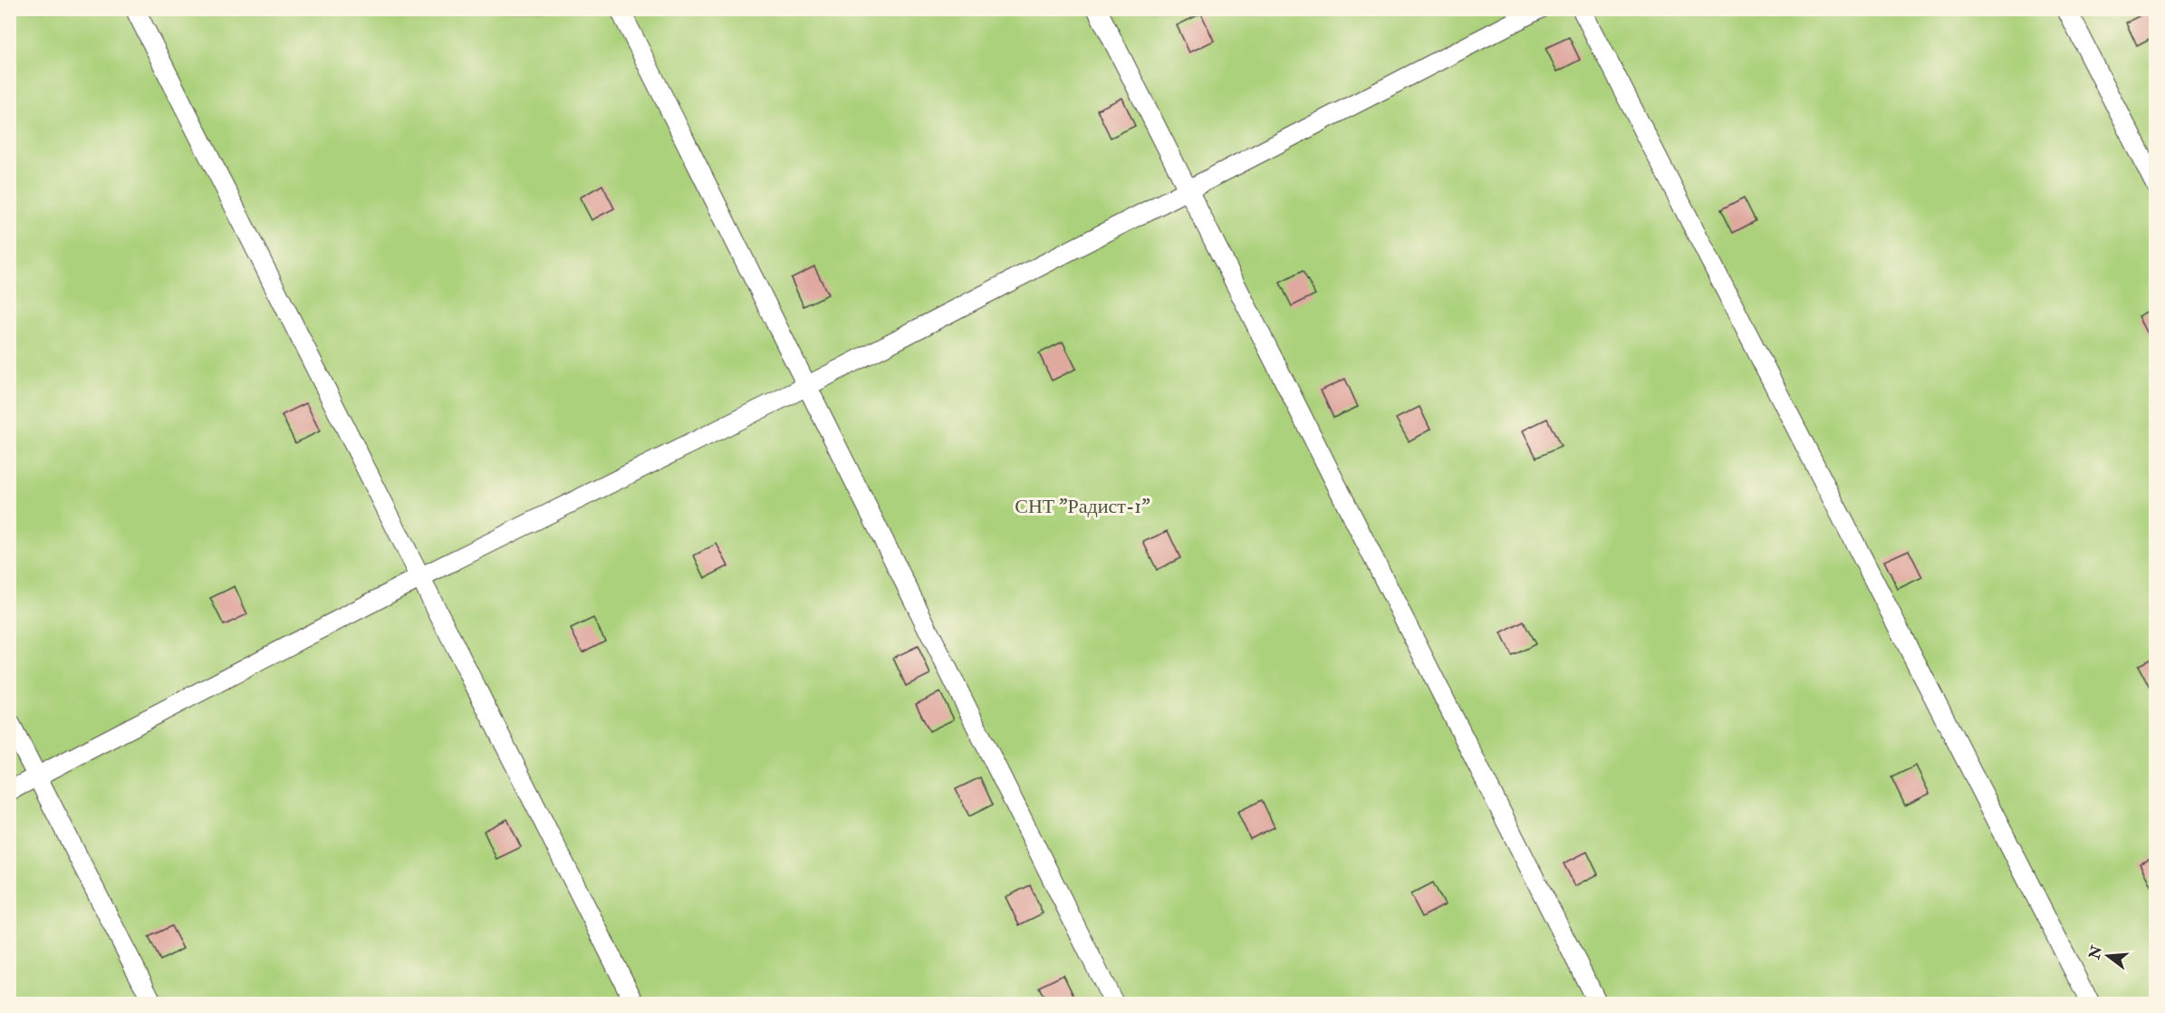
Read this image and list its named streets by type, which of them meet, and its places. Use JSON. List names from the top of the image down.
{
  "parks": ["СНТ \"Радист-1\""],
  "north": "left"
}
